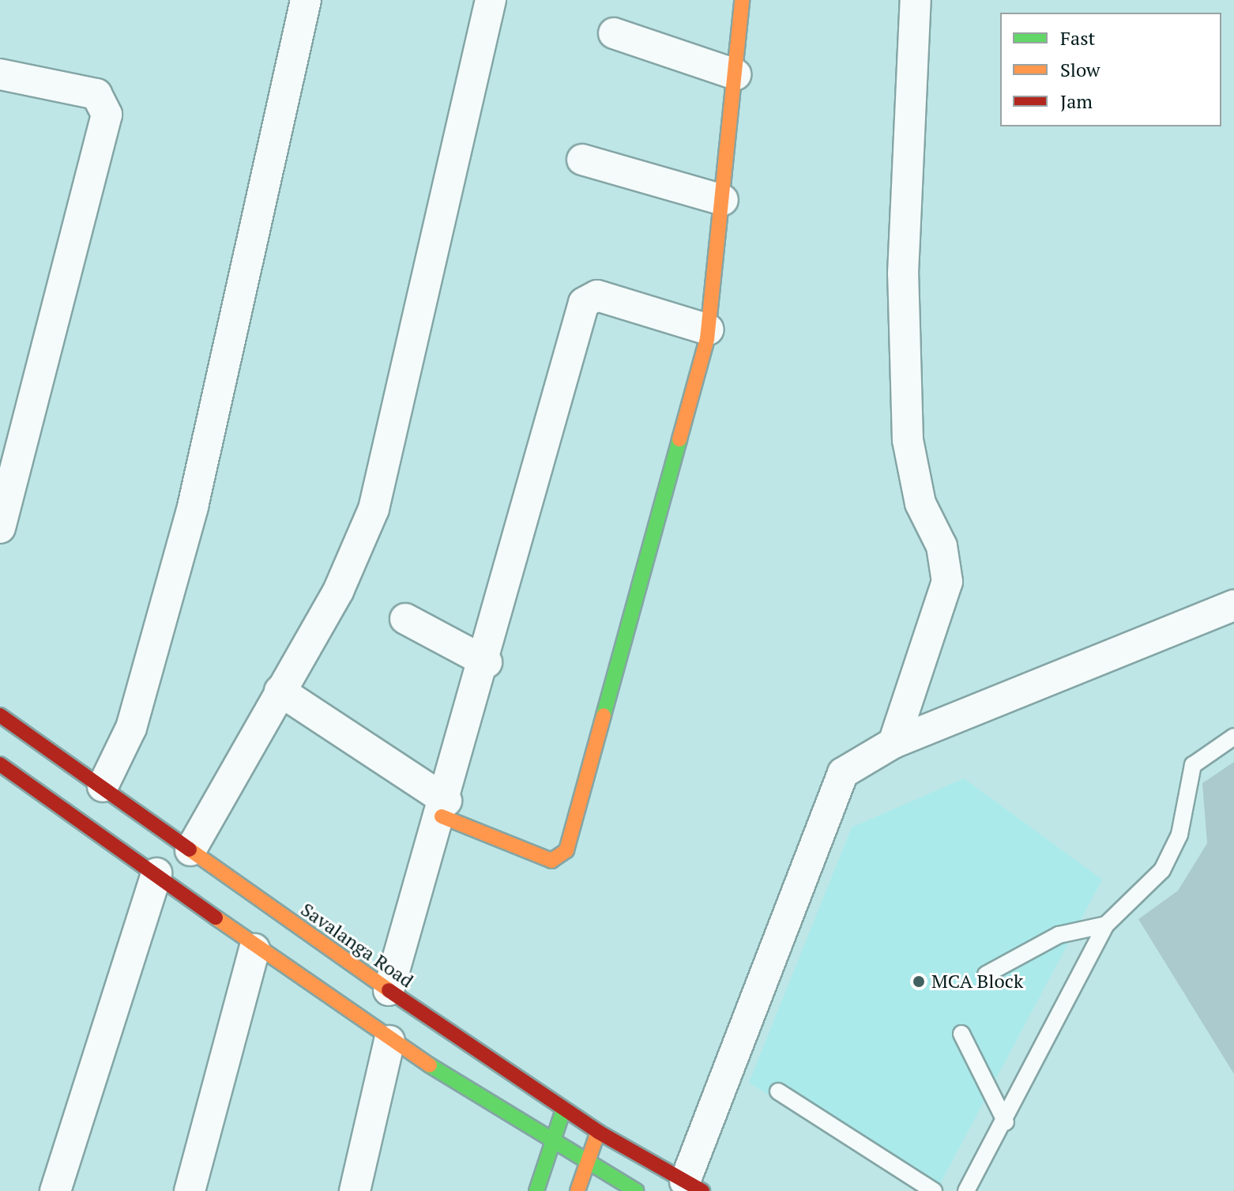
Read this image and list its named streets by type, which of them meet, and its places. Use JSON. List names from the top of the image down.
{
  "streets": {
    "main road": ["Savalanga Road"]
  },
  "places": ["MCA Block"],
  "legend": ["Fast", "Slow", "Jam"]
}
